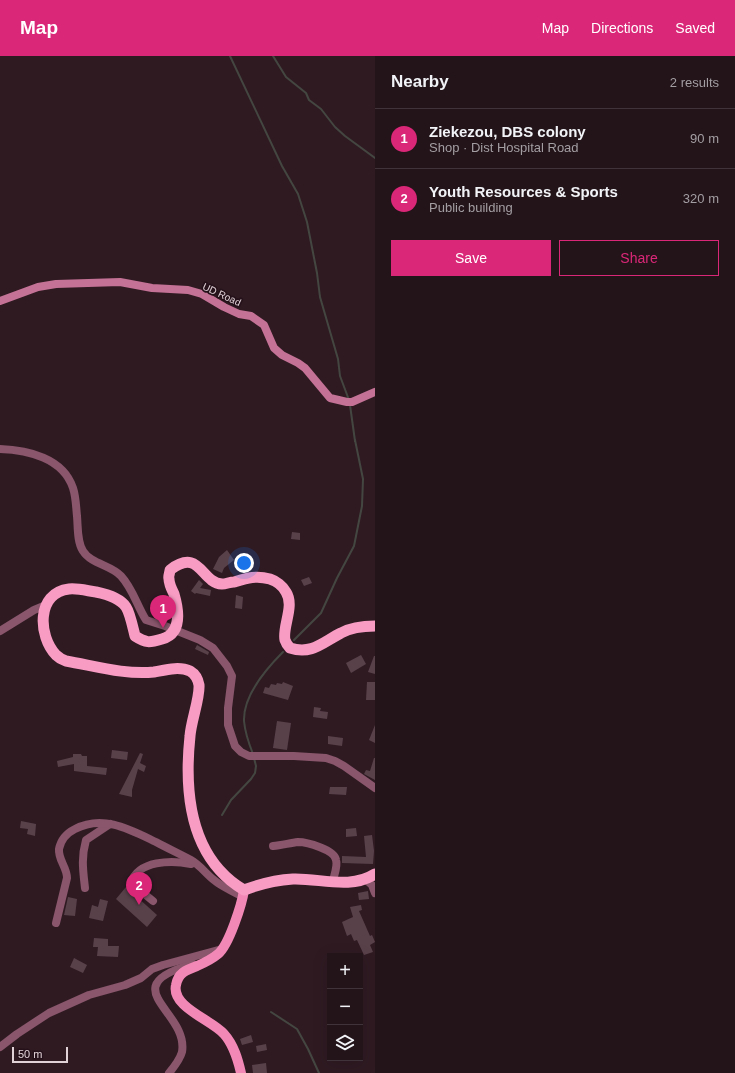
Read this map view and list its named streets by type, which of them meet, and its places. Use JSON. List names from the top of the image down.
{
  "streets": {
    "main road": ["UD Road"]
  },
  "scale_bar": "50 m",
  "page": {
    "header": "Map",
    "nav": ["Map", "Directions", "Saved"],
    "heading": ["Nearby", "2 results"],
    "list": [
      {
        "mark": "1",
        "name": "Ziekezou, DBS colony",
        "note": "Shop · Dist Hospital Road",
        "value": "90 m"
      },
      {
        "mark": "2",
        "name": "Youth Resources & Sports",
        "note": "Public building",
        "value": "320 m"
      }
    ],
    "buttons": ["Save", "Share"],
    "pins": ["1", "2"],
    "map_buttons": ["+", "−"],
    "scale": "50 m"
  }
}
